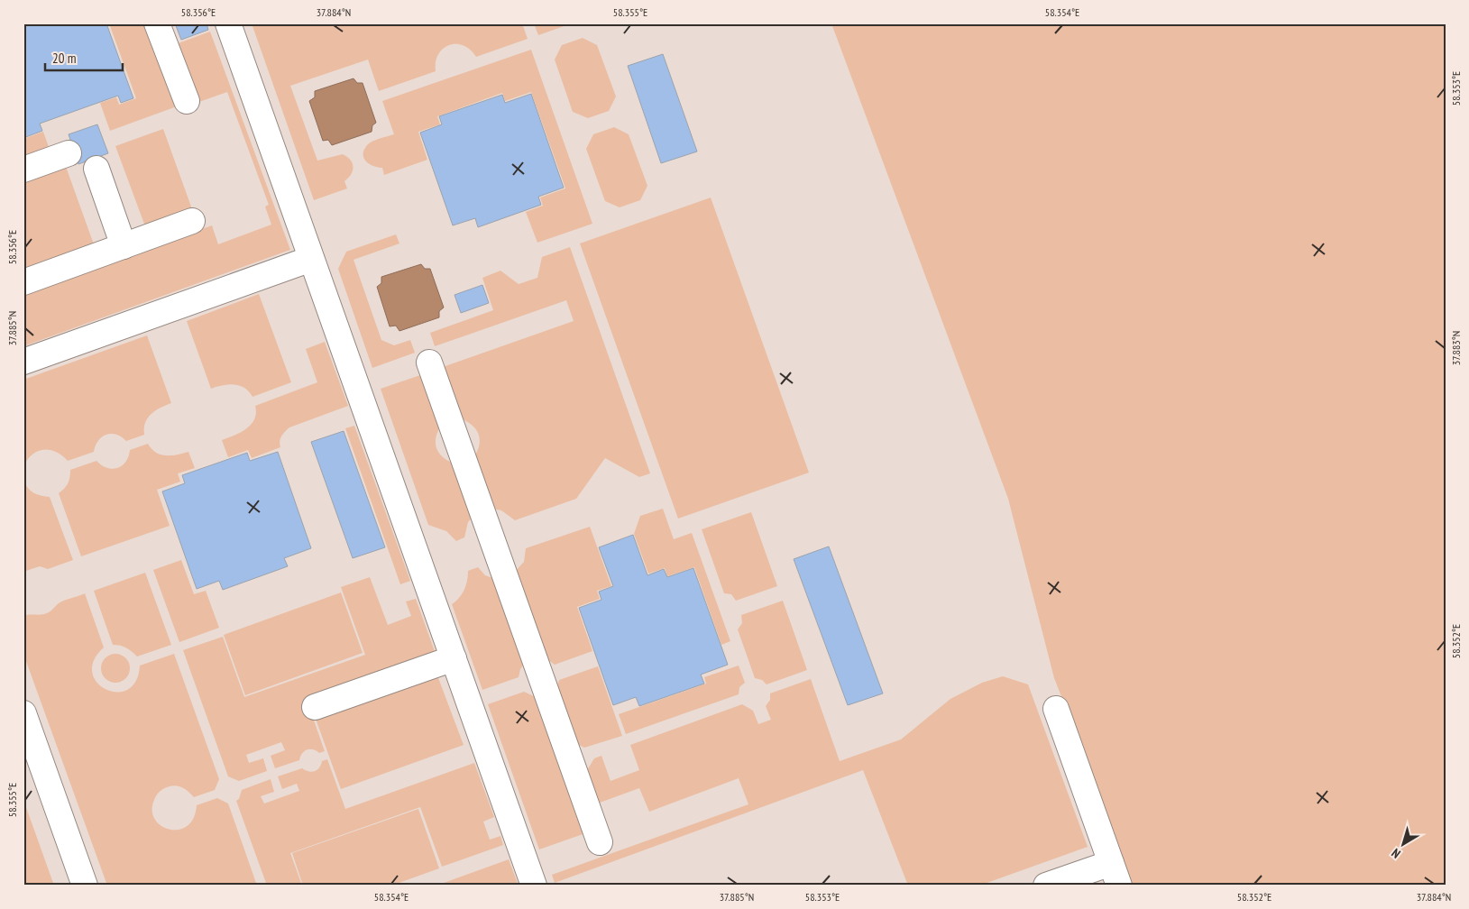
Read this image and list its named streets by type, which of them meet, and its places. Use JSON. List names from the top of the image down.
{
  "scale_bar": "20 m",
  "north": "bottom left",
  "coordinates": [
    "58.356°E",
    "37.884°N",
    "58.355°E",
    "58.354°E",
    "58.353°E",
    "37.885°N",
    "37.883°N",
    "58.352°E"
  ]
}
